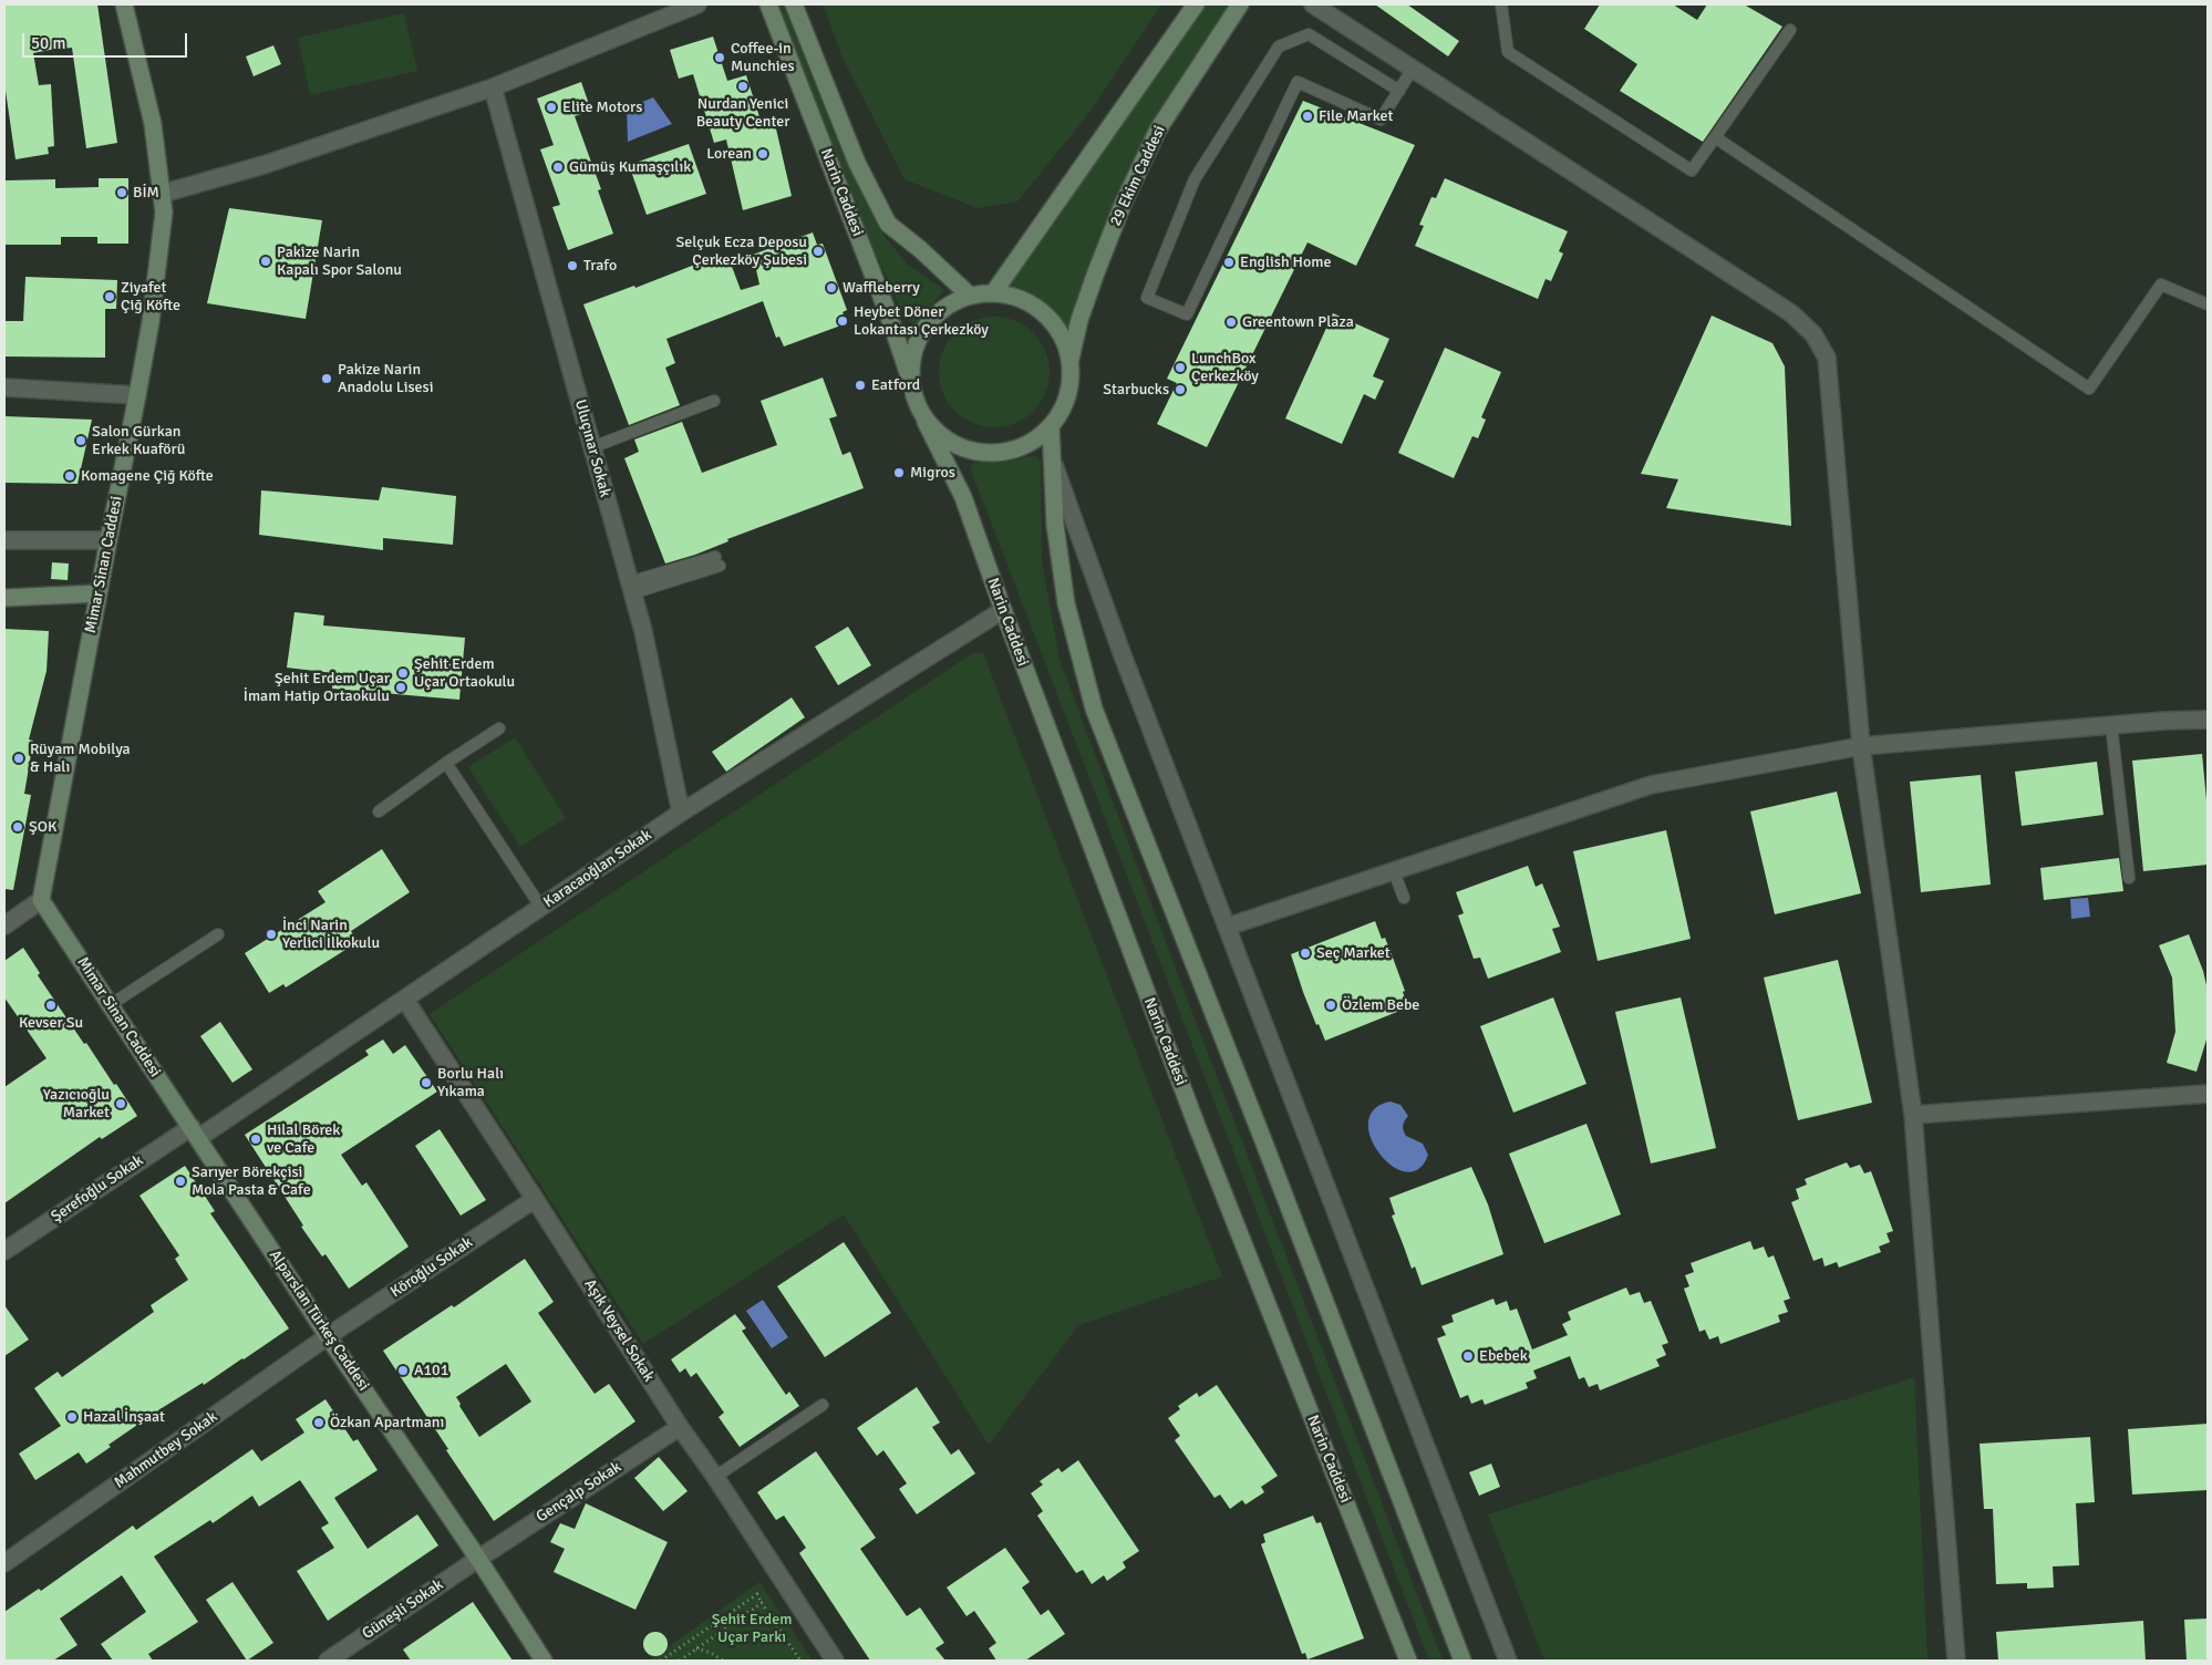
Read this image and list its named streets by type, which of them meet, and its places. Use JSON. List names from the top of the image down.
{
  "streets": {
    "main road": [
      "29 Ekim Caddesi",
      "Narin Caddesi",
      "Mimar Sinan Caddesi",
      "Alparslan Türkeş Caddesi"
    ],
    "street": [
      "Uluçınar Sokak",
      "Karacaoğlan Sokak",
      "Şerefoğlu Sokak",
      "Köroğlu Sokak",
      "Aşık Veysel Sokak",
      "Mahmutbey Sokak",
      "Gençalp Sokak",
      "Güneşli Sokak"
    ]
  },
  "crossings": [
    ["29 Ekim Caddesi", "Narin Caddesi"],
    ["Narin Caddesi", "Karacaoğlan Sokak"],
    ["Uluçınar Sokak", "Karacaoğlan Sokak"],
    ["Mimar Sinan Caddesi", "Alparslan Türkeş Caddesi"],
    ["Karacaoğlan Sokak", "Şerefoğlu Sokak"],
    ["Karacaoğlan Sokak", "Alparslan Türkeş Caddesi"],
    ["Karacaoğlan Sokak", "Aşık Veysel Sokak"],
    ["Şerefoğlu Sokak", "Alparslan Türkeş Caddesi"],
    ["Köroğlu Sokak", "Alparslan Türkeş Caddesi"],
    ["Köroğlu Sokak", "Aşık Veysel Sokak"],
    ["Köroğlu Sokak", "Mahmutbey Sokak"],
    ["Alparslan Türkeş Caddesi", "Mahmutbey Sokak"],
    ["Alparslan Türkeş Caddesi", "Gençalp Sokak"],
    ["Alparslan Türkeş Caddesi", "Güneşli Sokak"],
    ["Aşık Veysel Sokak", "Gençalp Sokak"],
    ["Gençalp Sokak", "Güneşli Sokak"]
  ],
  "parks": ["Şehit Erdem Uçar Parkı"],
  "places": [
    "Coffee-in Munchies",
    "Nurdan Yenici Beauty Center",
    "Elite Motors",
    "File Market",
    "Lorean",
    "Gümüş Kumaşçılık",
    "BİM",
    "Selçuk Ecza Deposu Çerkezköy Şubesi",
    "Pakize Narin Kapalı Spor Salonu",
    "English Home",
    "Trafo",
    "Waffleberry",
    "Ziyafet Çiğ Köfte",
    "Heybet Döner Lokantası Çerkezköy",
    "Greentown Plaza",
    "LunchBox Çerkezköy",
    "Pakize Narin Anadolu Lisesi",
    "Eatford",
    "Starbucks",
    "Salon Gürkan Erkek Kuaförü",
    "Migros",
    "Komagene Çiğ Köfte",
    "Şehit Erdem Uçar Ortaokulu",
    "Şehit Erdem Uçar İmam Hatip Ortaokulu",
    "Rüyam Mobilya & Halı",
    "ŞOK",
    "İnci Narin Yerlici İlkokulu",
    "Seç Market",
    "Kevser Su",
    "Özlem Bebe",
    "Borlu Halı Yıkama",
    "Yazıcıoğlu Market",
    "Hilal Börek ve Cafe",
    "Sarıyer Börekçisi Mola Pasta & Cafe",
    "Ebebek",
    "A101",
    "Hazal İnşaat",
    "Özkan Apartmanı"
  ],
  "scale_bar": "50 m"
}
